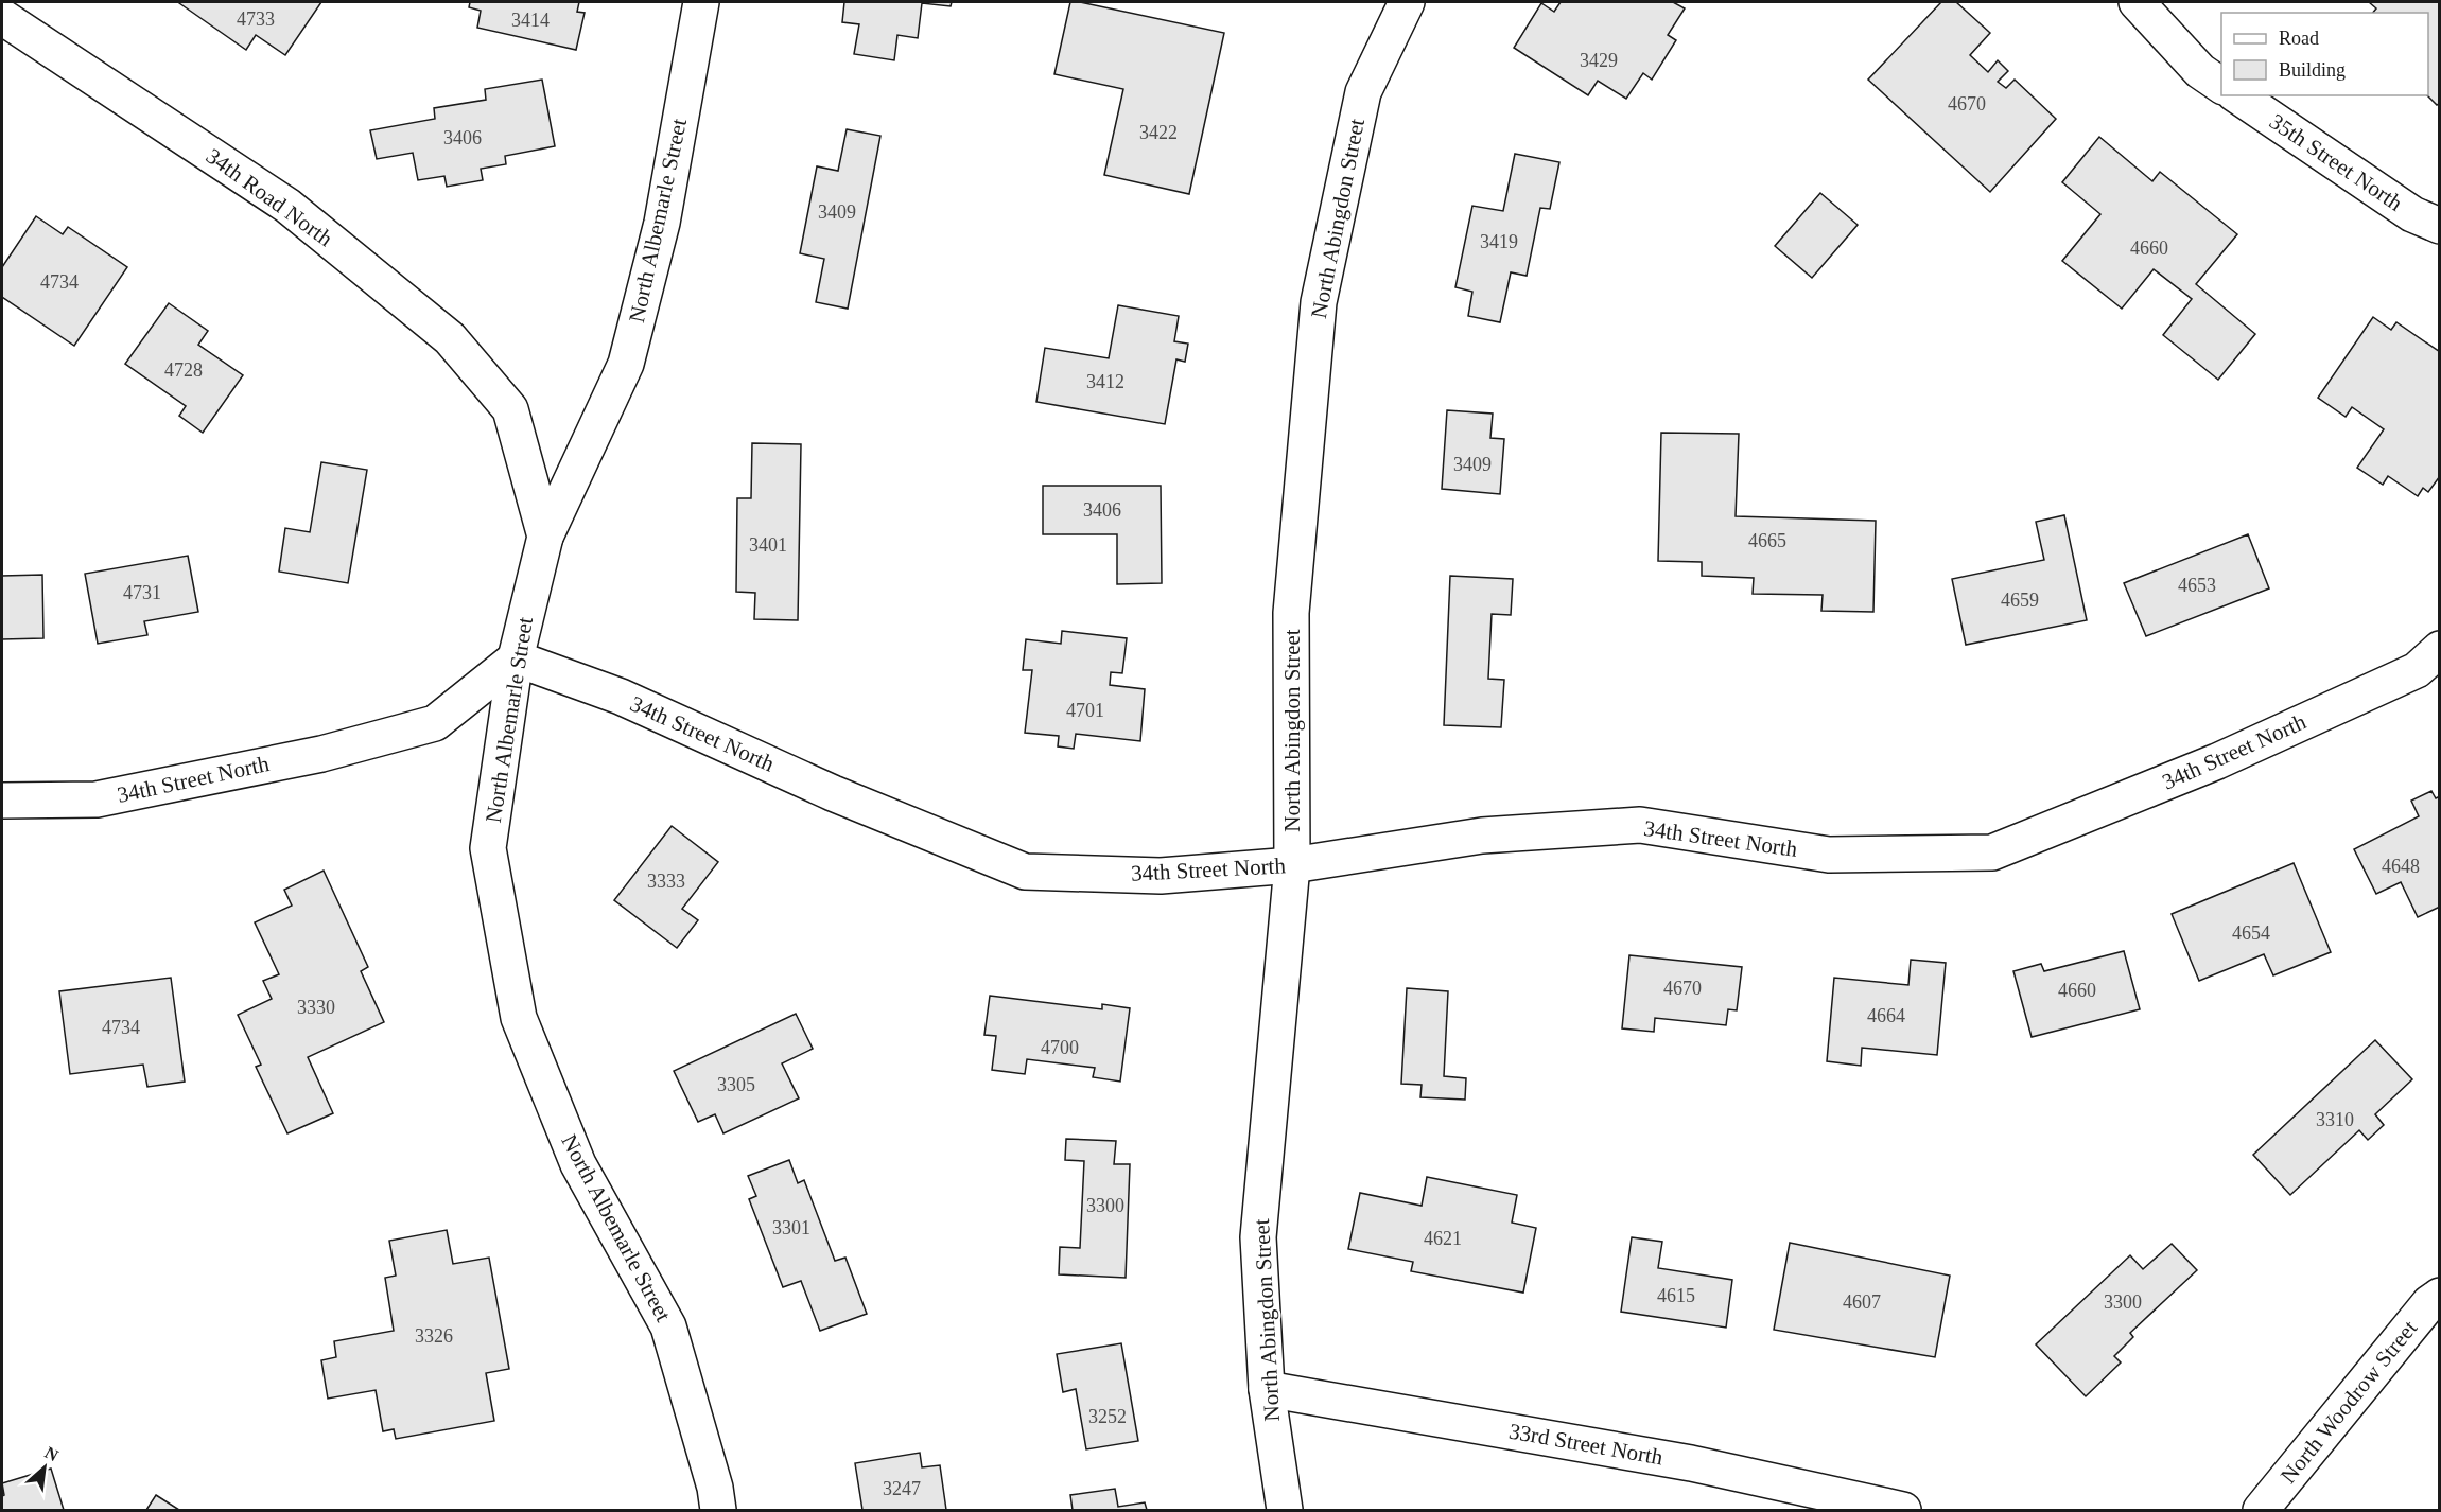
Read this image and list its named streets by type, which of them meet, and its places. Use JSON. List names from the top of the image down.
{
  "streets": {
    "street": [
      "35th Street North",
      "34th Road North",
      "North Abingdon Street",
      "North Albemarle Street",
      "34th Street North",
      "North Woodrow Street",
      "33rd Street North"
    ]
  },
  "crossings": [
    ["34th Road North", "North Albemarle Street"],
    ["North Abingdon Street", "34th Street North"],
    ["North Abingdon Street", "33rd Street North"],
    ["North Albemarle Street", "34th Street North"]
  ],
  "house_numbers": [
    "4733",
    "3414",
    "3429",
    "4670",
    "3422",
    "3406",
    "3409",
    "3419",
    "4660",
    "4734",
    "4728",
    "3412",
    "3409",
    "3406",
    "4665",
    "3401",
    "4653",
    "4731",
    "4659",
    "4701",
    "4648",
    "3333",
    "4654",
    "4670",
    "4660",
    "3330",
    "4664",
    "4734",
    "4700",
    "3305",
    "3310",
    "3300",
    "3301",
    "4621",
    "4615",
    "4607",
    "3300",
    "3326",
    "3252",
    "3247"
  ],
  "legend": ["Road", "Building"],
  "north": "top right"
}
